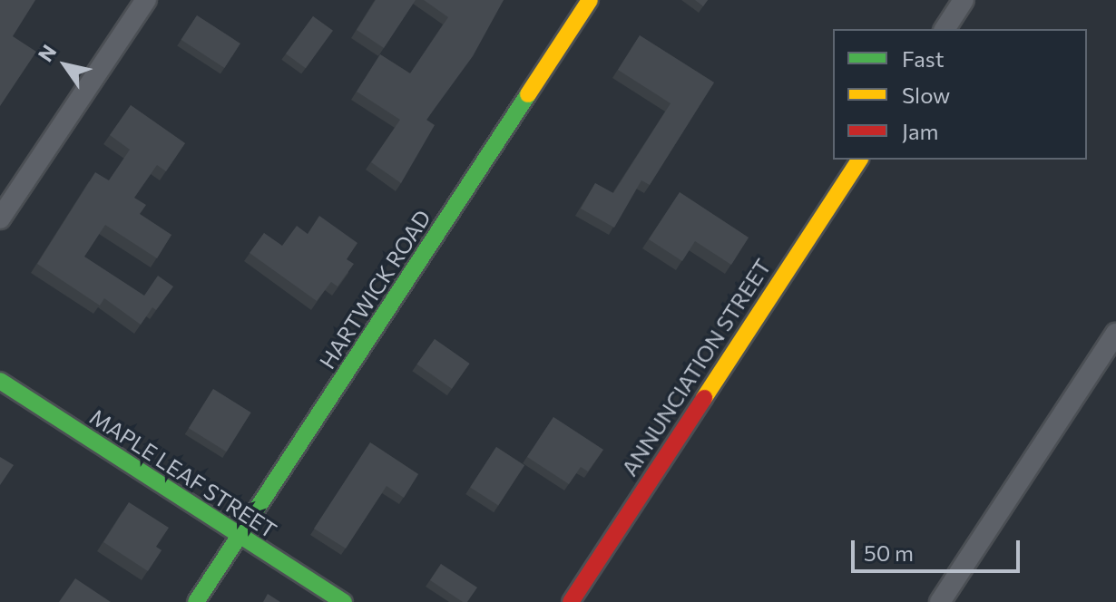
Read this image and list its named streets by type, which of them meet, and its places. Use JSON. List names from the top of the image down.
{
  "streets": {
    "street": ["HARTWICK ROAD", "ANNUNCIATION STREET", "MAPLE LEAF STREET"]
  },
  "crossings": [
    ["HARTWICK ROAD", "MAPLE LEAF STREET"]
  ],
  "legend": ["Fast", "Slow", "Jam"],
  "scale_bar": "50 m",
  "north": "top left"
}
